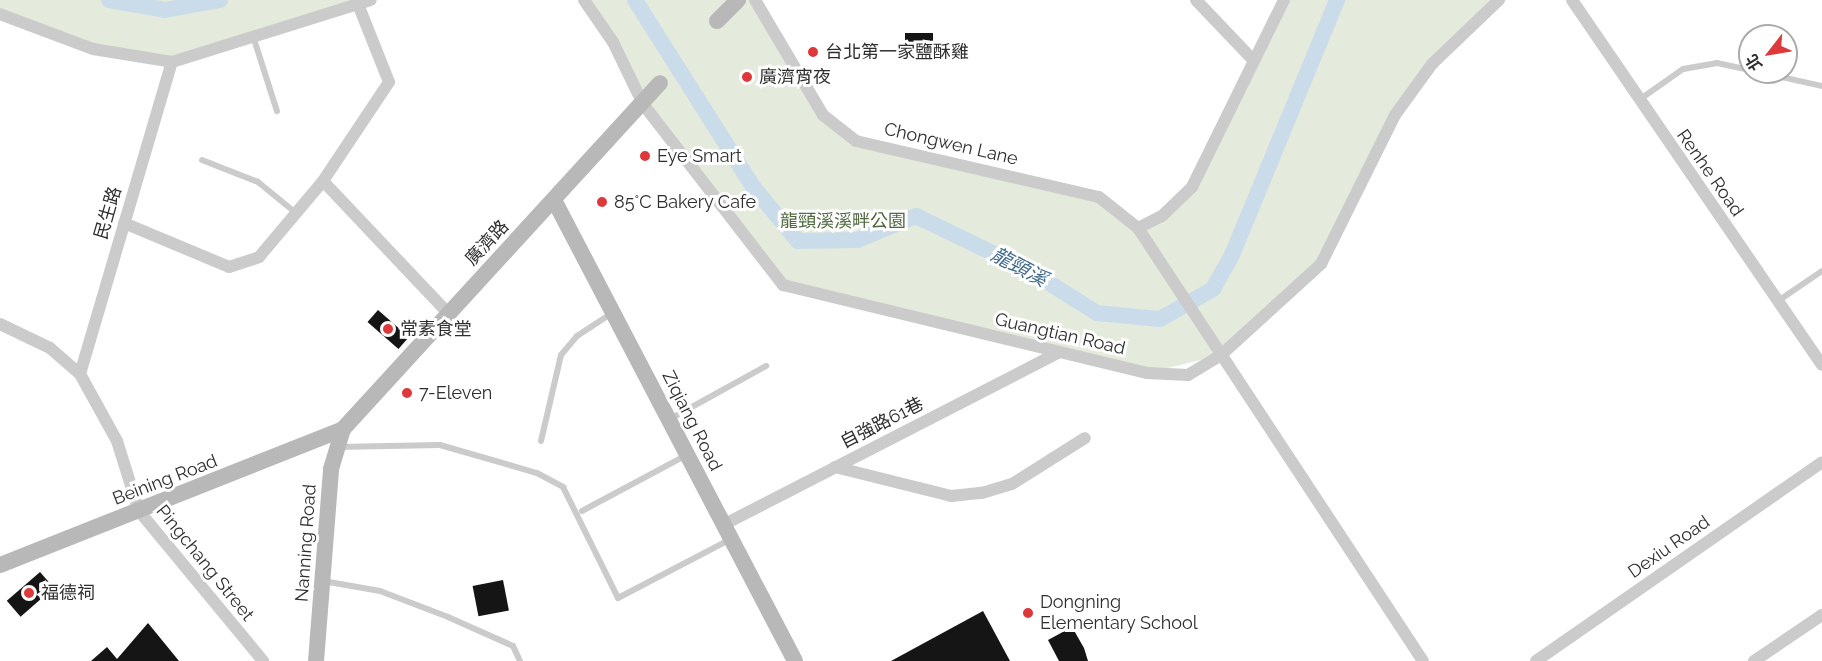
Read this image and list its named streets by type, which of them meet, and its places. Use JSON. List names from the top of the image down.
{
  "streets": {
    "main road": [
      "廣濟路",
      "Ziqiang Road",
      "Beining Road",
      "Nanning Road"
    ],
    "street": [
      "Chongwen Lane",
      "Renhe Road",
      "民生路",
      "Guangtian Road",
      "自強路61巷",
      "Dexiu Road",
      "Pingchang Street"
    ]
  },
  "crossings": [
    ["Chongwen Lane", "Guangtian Road"],
    ["民生路", "Pingchang Street"],
    ["廣濟路", "Guangtian Road"],
    ["廣濟路", "Ziqiang Road"],
    ["廣濟路", "Beining Road"],
    ["廣濟路", "Nanning Road"],
    ["Guangtian Road", "自強路61巷"],
    ["Ziqiang Road", "自強路61巷"],
    ["Beining Road", "Nanning Road"],
    ["Beining Road", "Pingchang Street"]
  ],
  "water": ["龍頸溪"],
  "parks": ["龍頸溪溪畔公園"],
  "places": [
    "台北第一家鹽酥雞",
    "廣濟宵夜",
    "Eye Smart",
    "85°C Bakery Cafe",
    "常素食堂",
    "7-Eleven",
    "福德祠",
    "Dongning Elementary School"
  ],
  "north": "bottom left"
}
